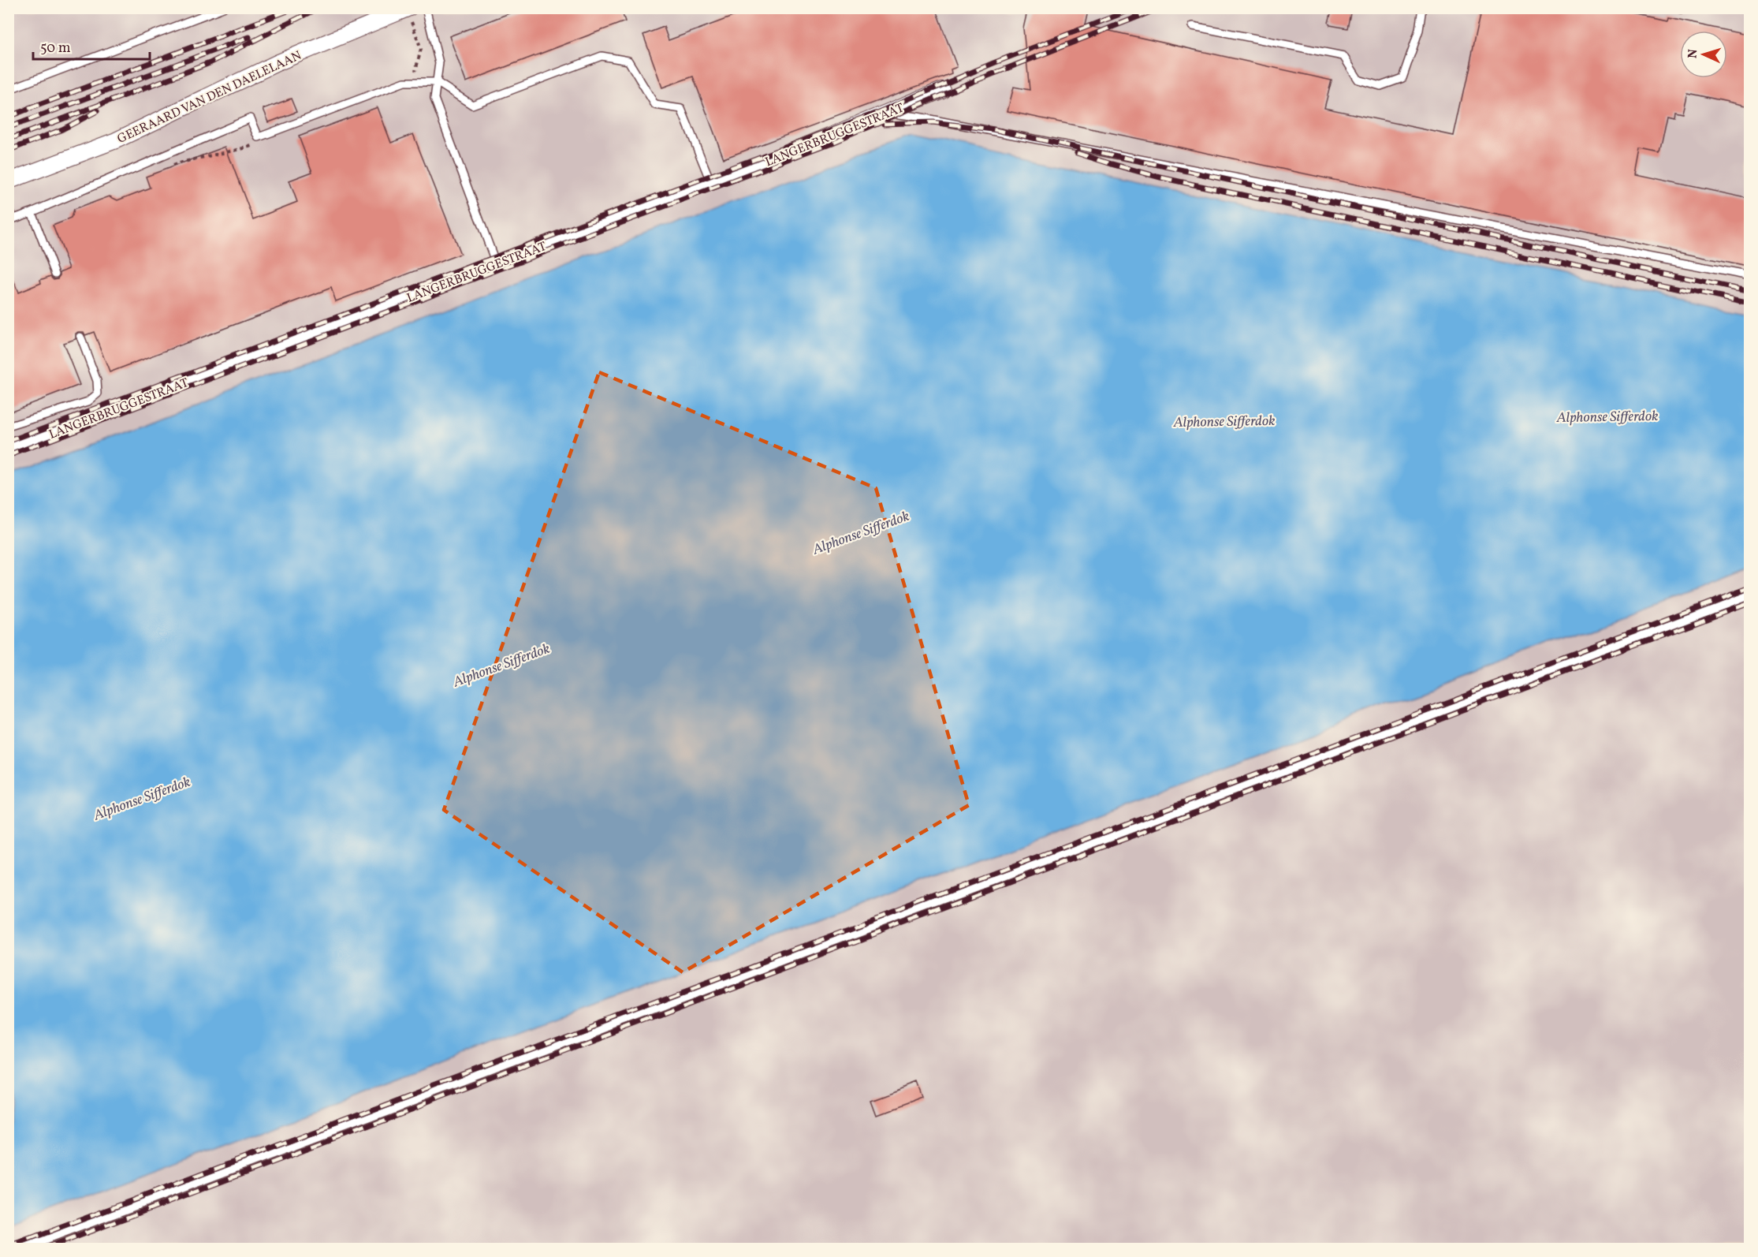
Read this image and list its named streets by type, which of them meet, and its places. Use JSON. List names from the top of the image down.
{
  "streets": {
    "street": ["GEERAARD VAN DEN DAELELAAN", "LANGERBRUGGESTRAAT"]
  },
  "water": ["Alphonse Sifferdok"],
  "scale_bar": "50 m",
  "north": "left"
}
